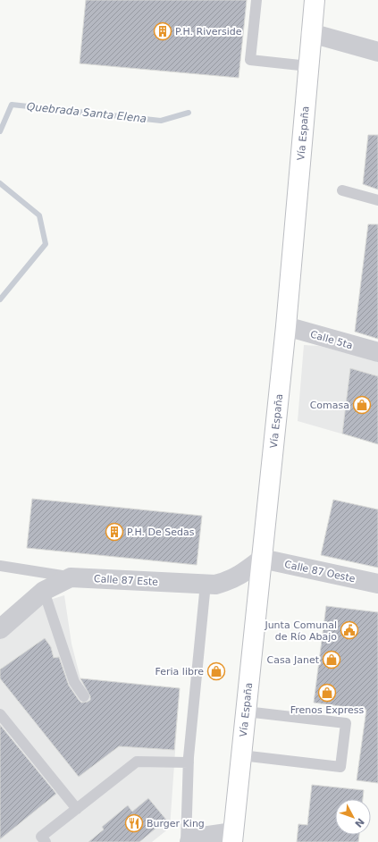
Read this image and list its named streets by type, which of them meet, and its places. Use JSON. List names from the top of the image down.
{
  "streets": {
    "main road": ["Vía España"],
    "street": ["Calle 5ta", "Calle 87 Oeste", "Calle 87 Este"]
  },
  "crossings": [
    ["Vía España", "Calle 5ta"],
    ["Vía España", "Calle 87 Oeste"],
    ["Vía España", "Calle 87 Este"],
    ["Calle 87 Oeste", "Calle 87 Este"]
  ],
  "water": ["Quebrada Santa Elena"],
  "places": {
    "building": ["P.H. Riverside", "P.H. De Sedas"],
    "shop": [
      "Comasa",
      "Casa Janet",
      "Feria libre",
      "Frenos Express"
    ],
    "public building": ["Junta Comunal de Río Abajo"],
    "restaurant": ["Burger King"]
  },
  "north": "bottom right"
}
